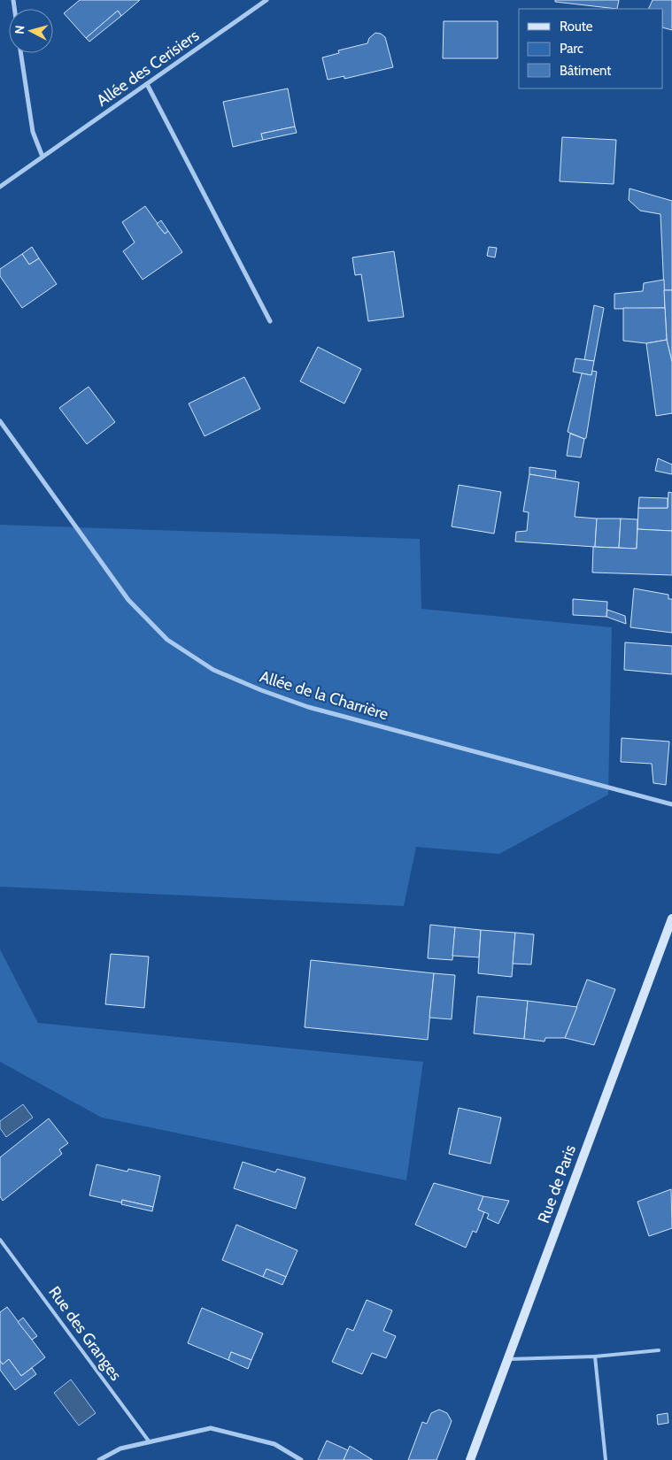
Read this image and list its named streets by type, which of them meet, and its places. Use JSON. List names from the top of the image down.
{
  "streets": {
    "main road": ["Rue de Paris"],
    "street": ["Allée des Cerisiers", "Allée de la Charrière"],
    "lane": ["Rue des Granges"]
  },
  "legend": ["Route", "Parc", "Bâtiment"],
  "north": "left"
}
